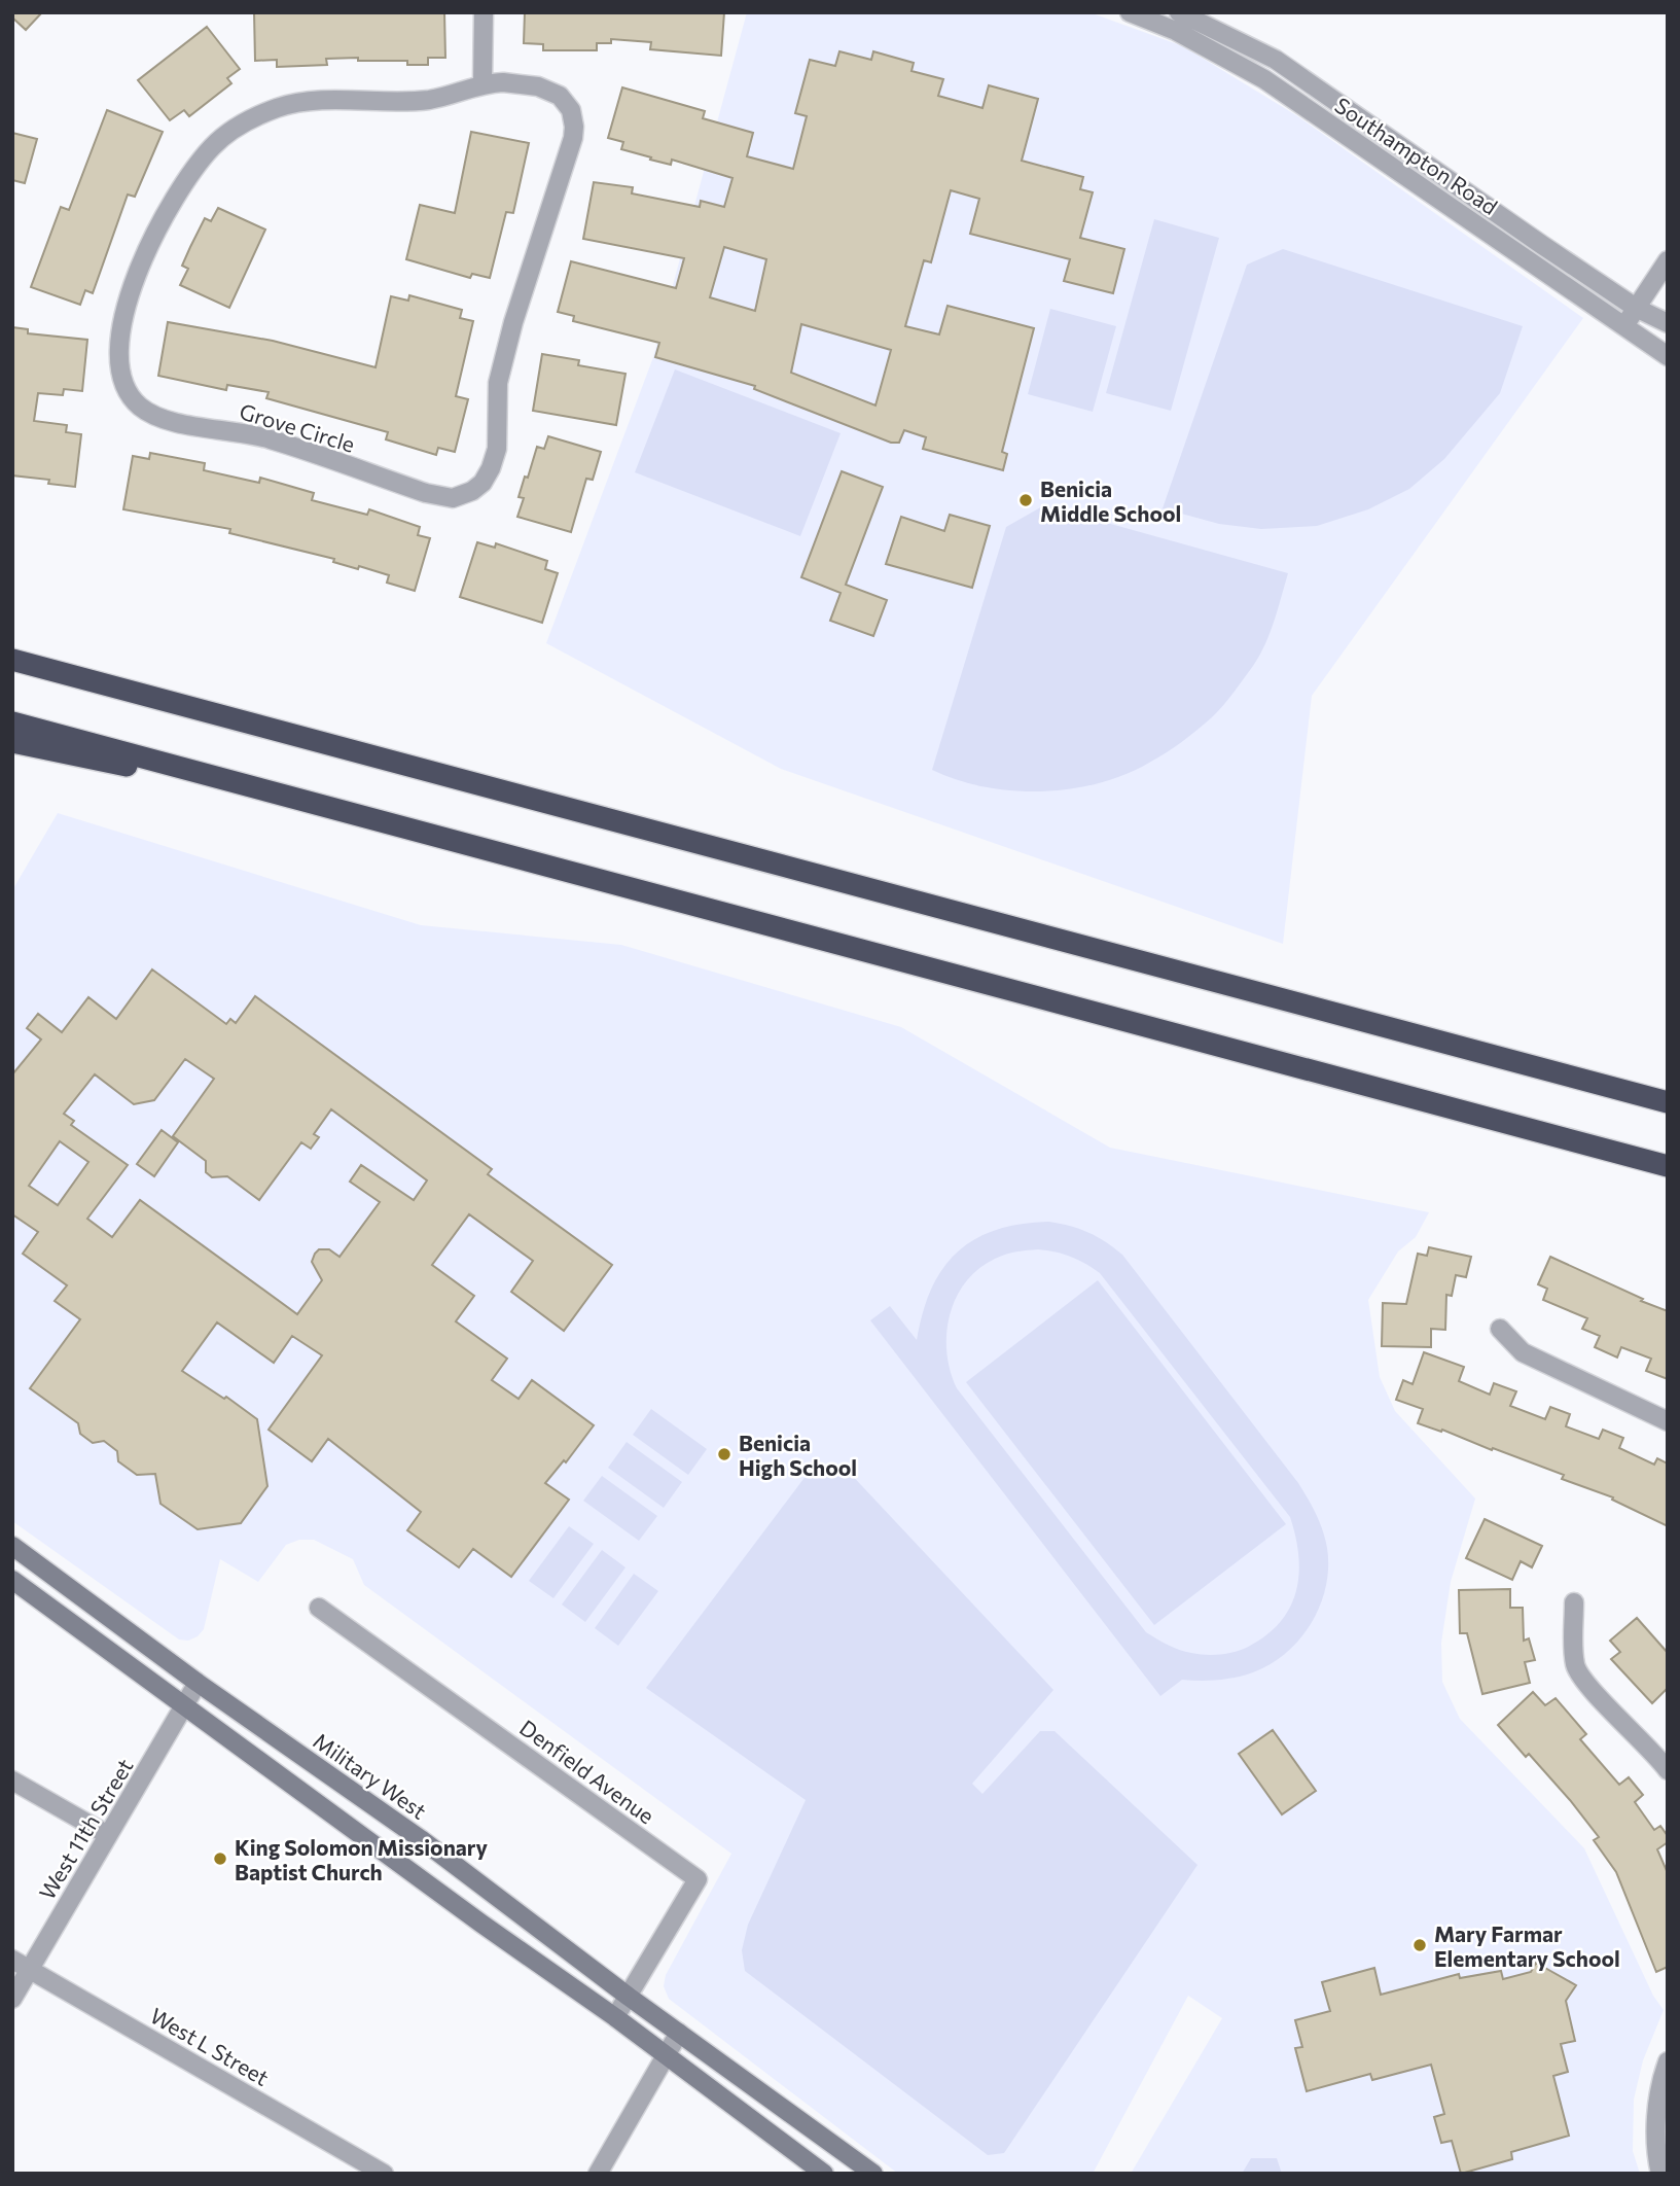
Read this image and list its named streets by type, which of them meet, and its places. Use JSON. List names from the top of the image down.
{
  "streets": {
    "main road": ["Military West"],
    "street": [
      "Southampton Road",
      "Grove Circle",
      "Denfield Avenue",
      "West 11th Street",
      "West L Street"
    ]
  },
  "crossings": [
    ["Denfield Avenue", "Military West"],
    ["Military West", "West 11th Street"],
    ["West 11th Street", "West L Street"]
  ],
  "places": [
    "Benicia Middle School",
    "Benicia High School",
    "King Solomon Missionary Baptist Church",
    "Mary Farmar Elementary School"
  ]
}
